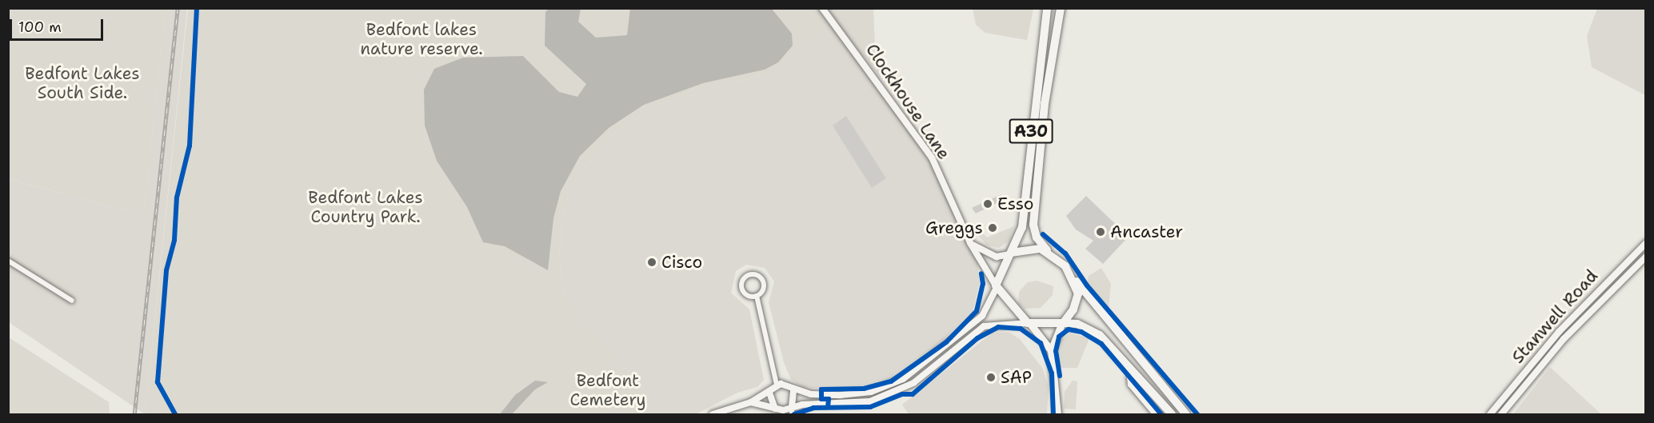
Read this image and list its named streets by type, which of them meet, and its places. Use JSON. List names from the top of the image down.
{
  "streets": {
    "highway": ["A30"],
    "main road": ["Clockhouse Lane"],
    "street": ["Stanwell Road"]
  },
  "crossings": [
    ["Clockhouse Lane", "A30"]
  ],
  "parks": [
    "Bedfont lakes nature reserve.",
    "Bedfont Lakes South Side.",
    "Bedfont Lakes Country Park.",
    "Bedfont Cemetery"
  ],
  "places": [
    "Esso",
    "Greggs",
    "Ancaster",
    "Cisco",
    "SAP"
  ],
  "scale_bar": "100 m"
}
